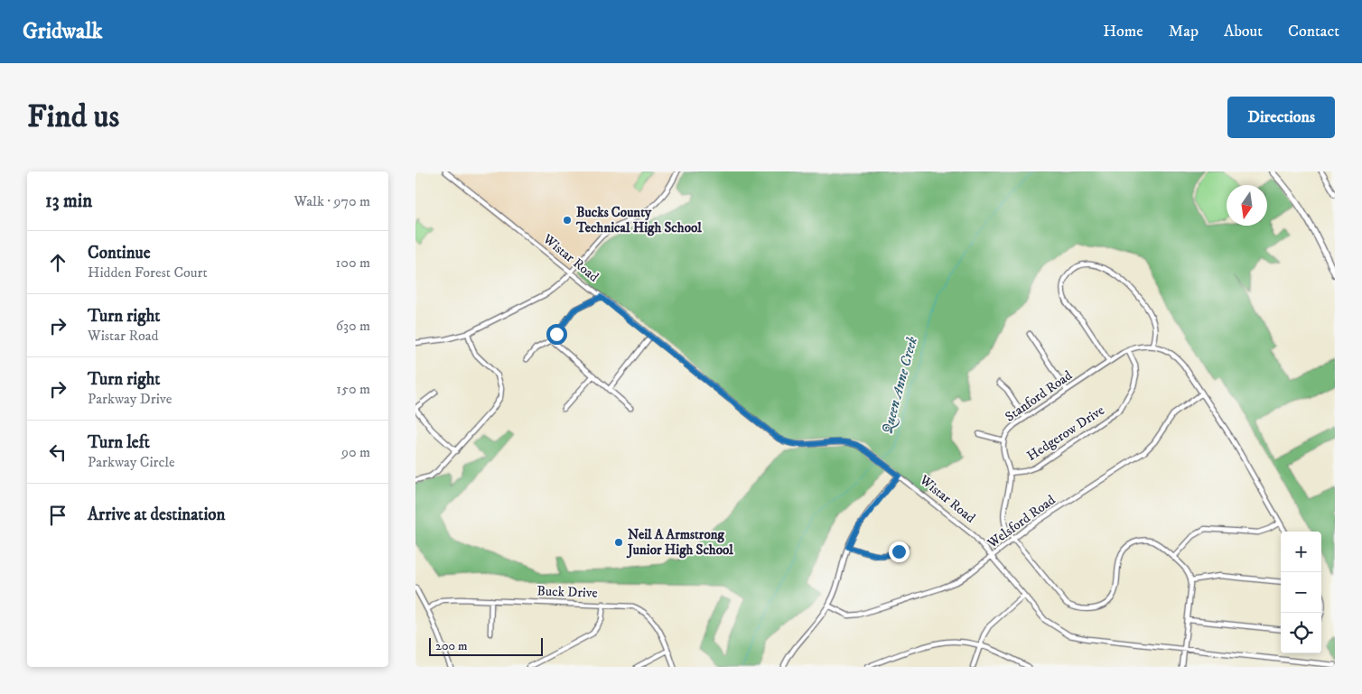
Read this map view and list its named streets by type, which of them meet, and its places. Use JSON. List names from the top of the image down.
{
  "streets": {
    "street": [
      "Wistar Road",
      "Stanford Road",
      "Hedgerow Drive",
      "Welsford Road",
      "Buck Drive"
    ]
  },
  "crossings": [
    ["Wistar Road", "Welsford Road"],
    ["Stanford Road", "Hedgerow Drive"],
    ["Stanford Road", "Welsford Road"]
  ],
  "water": ["Queen Anne Creek"],
  "places": ["Bucks County Technical High School", "Neil A Armstrong Junior High School"],
  "scale_bar": "200 m",
  "north": "bottom",
  "page": {
    "header": "Gridwalk",
    "nav": [
      "Home",
      "Map",
      "About",
      "Contact"
    ],
    "buttons": "Directions",
    "title": "Find us",
    "heading": ["13 min", "Walk · 970 m"],
    "list": [
      ["Continue", "Hidden Forest Court", "100 m"],
      ["Turn right", "Wistar Road", "630 m"],
      ["Turn right", "Parkway Drive", "150 m"],
      ["Turn left", "Parkway Circle", "90 m"],
      "Arrive at destination"
    ],
    "map_buttons": ["+", "−"],
    "scale": "200 m"
  }
}
